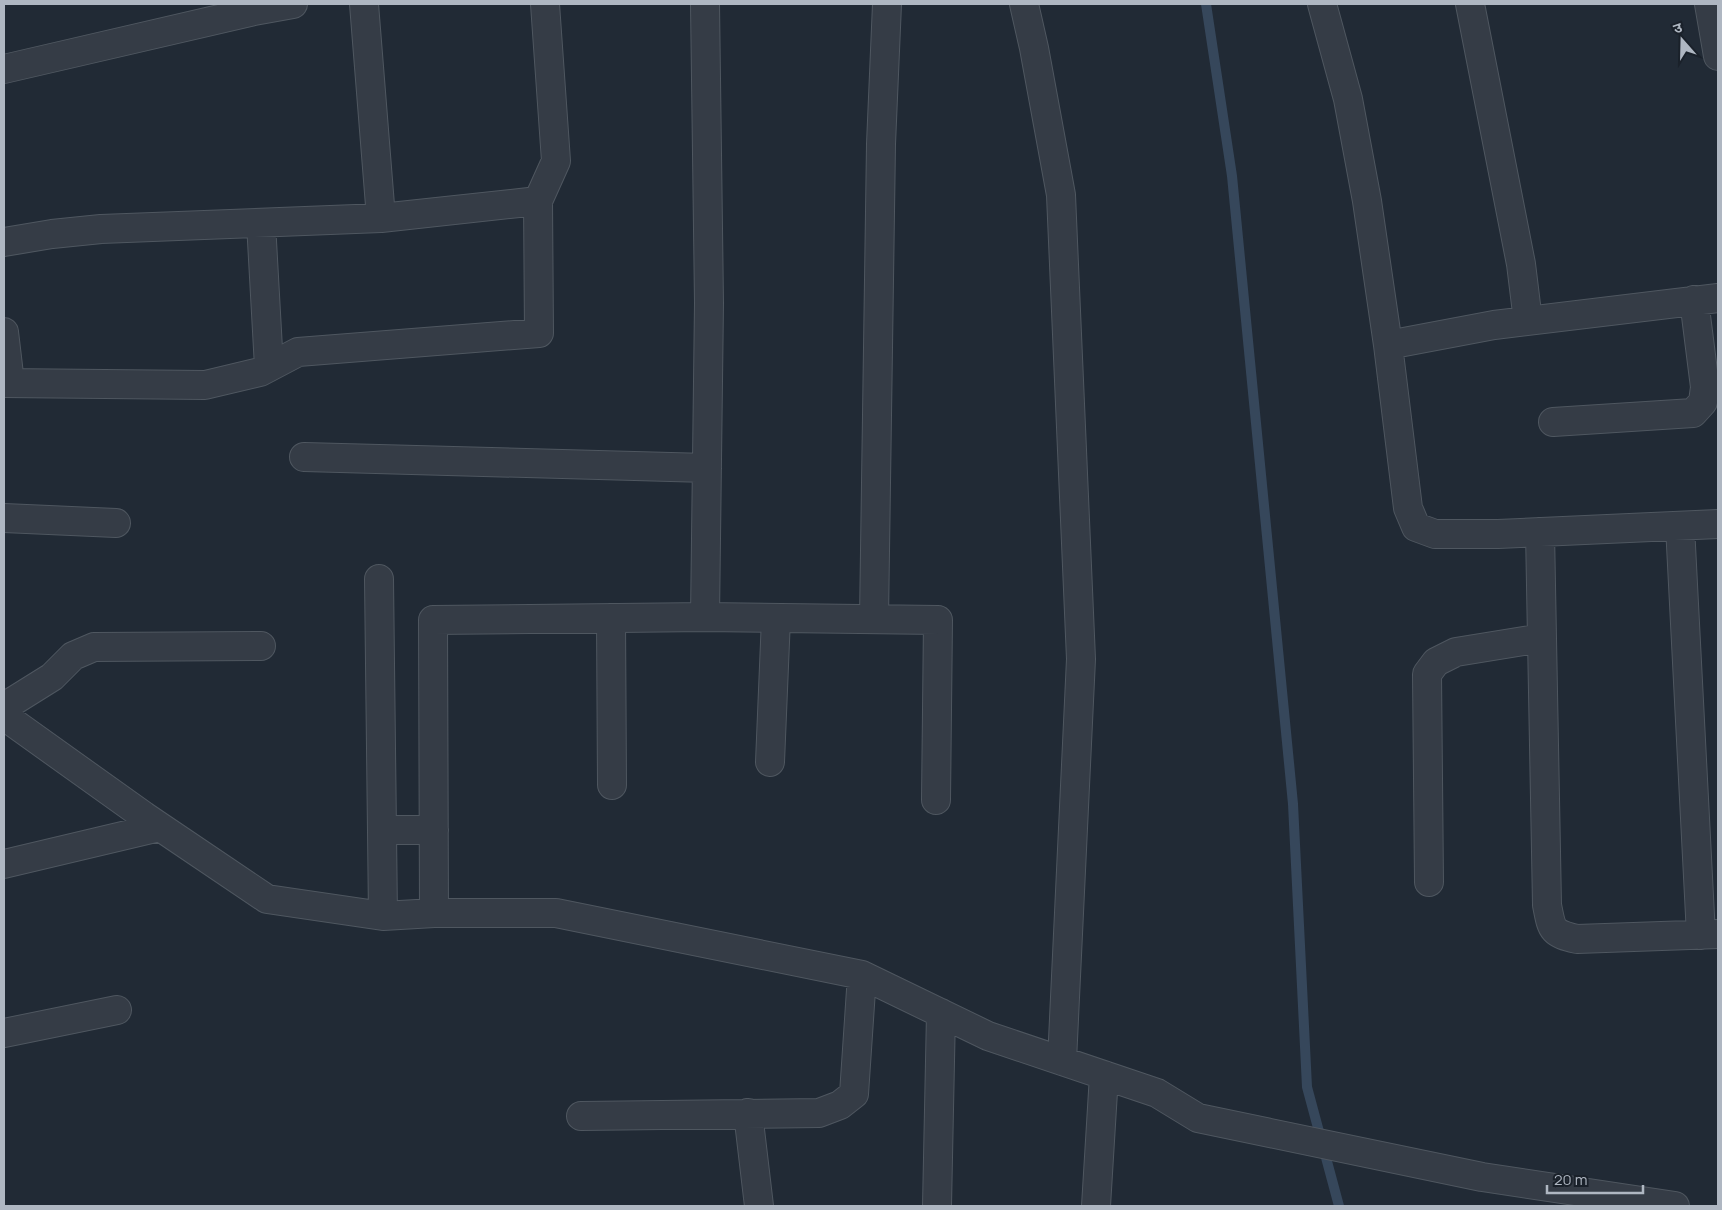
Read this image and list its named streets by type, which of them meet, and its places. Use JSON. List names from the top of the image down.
{
  "scale_bar": "20 m",
  "north": "top"
}
